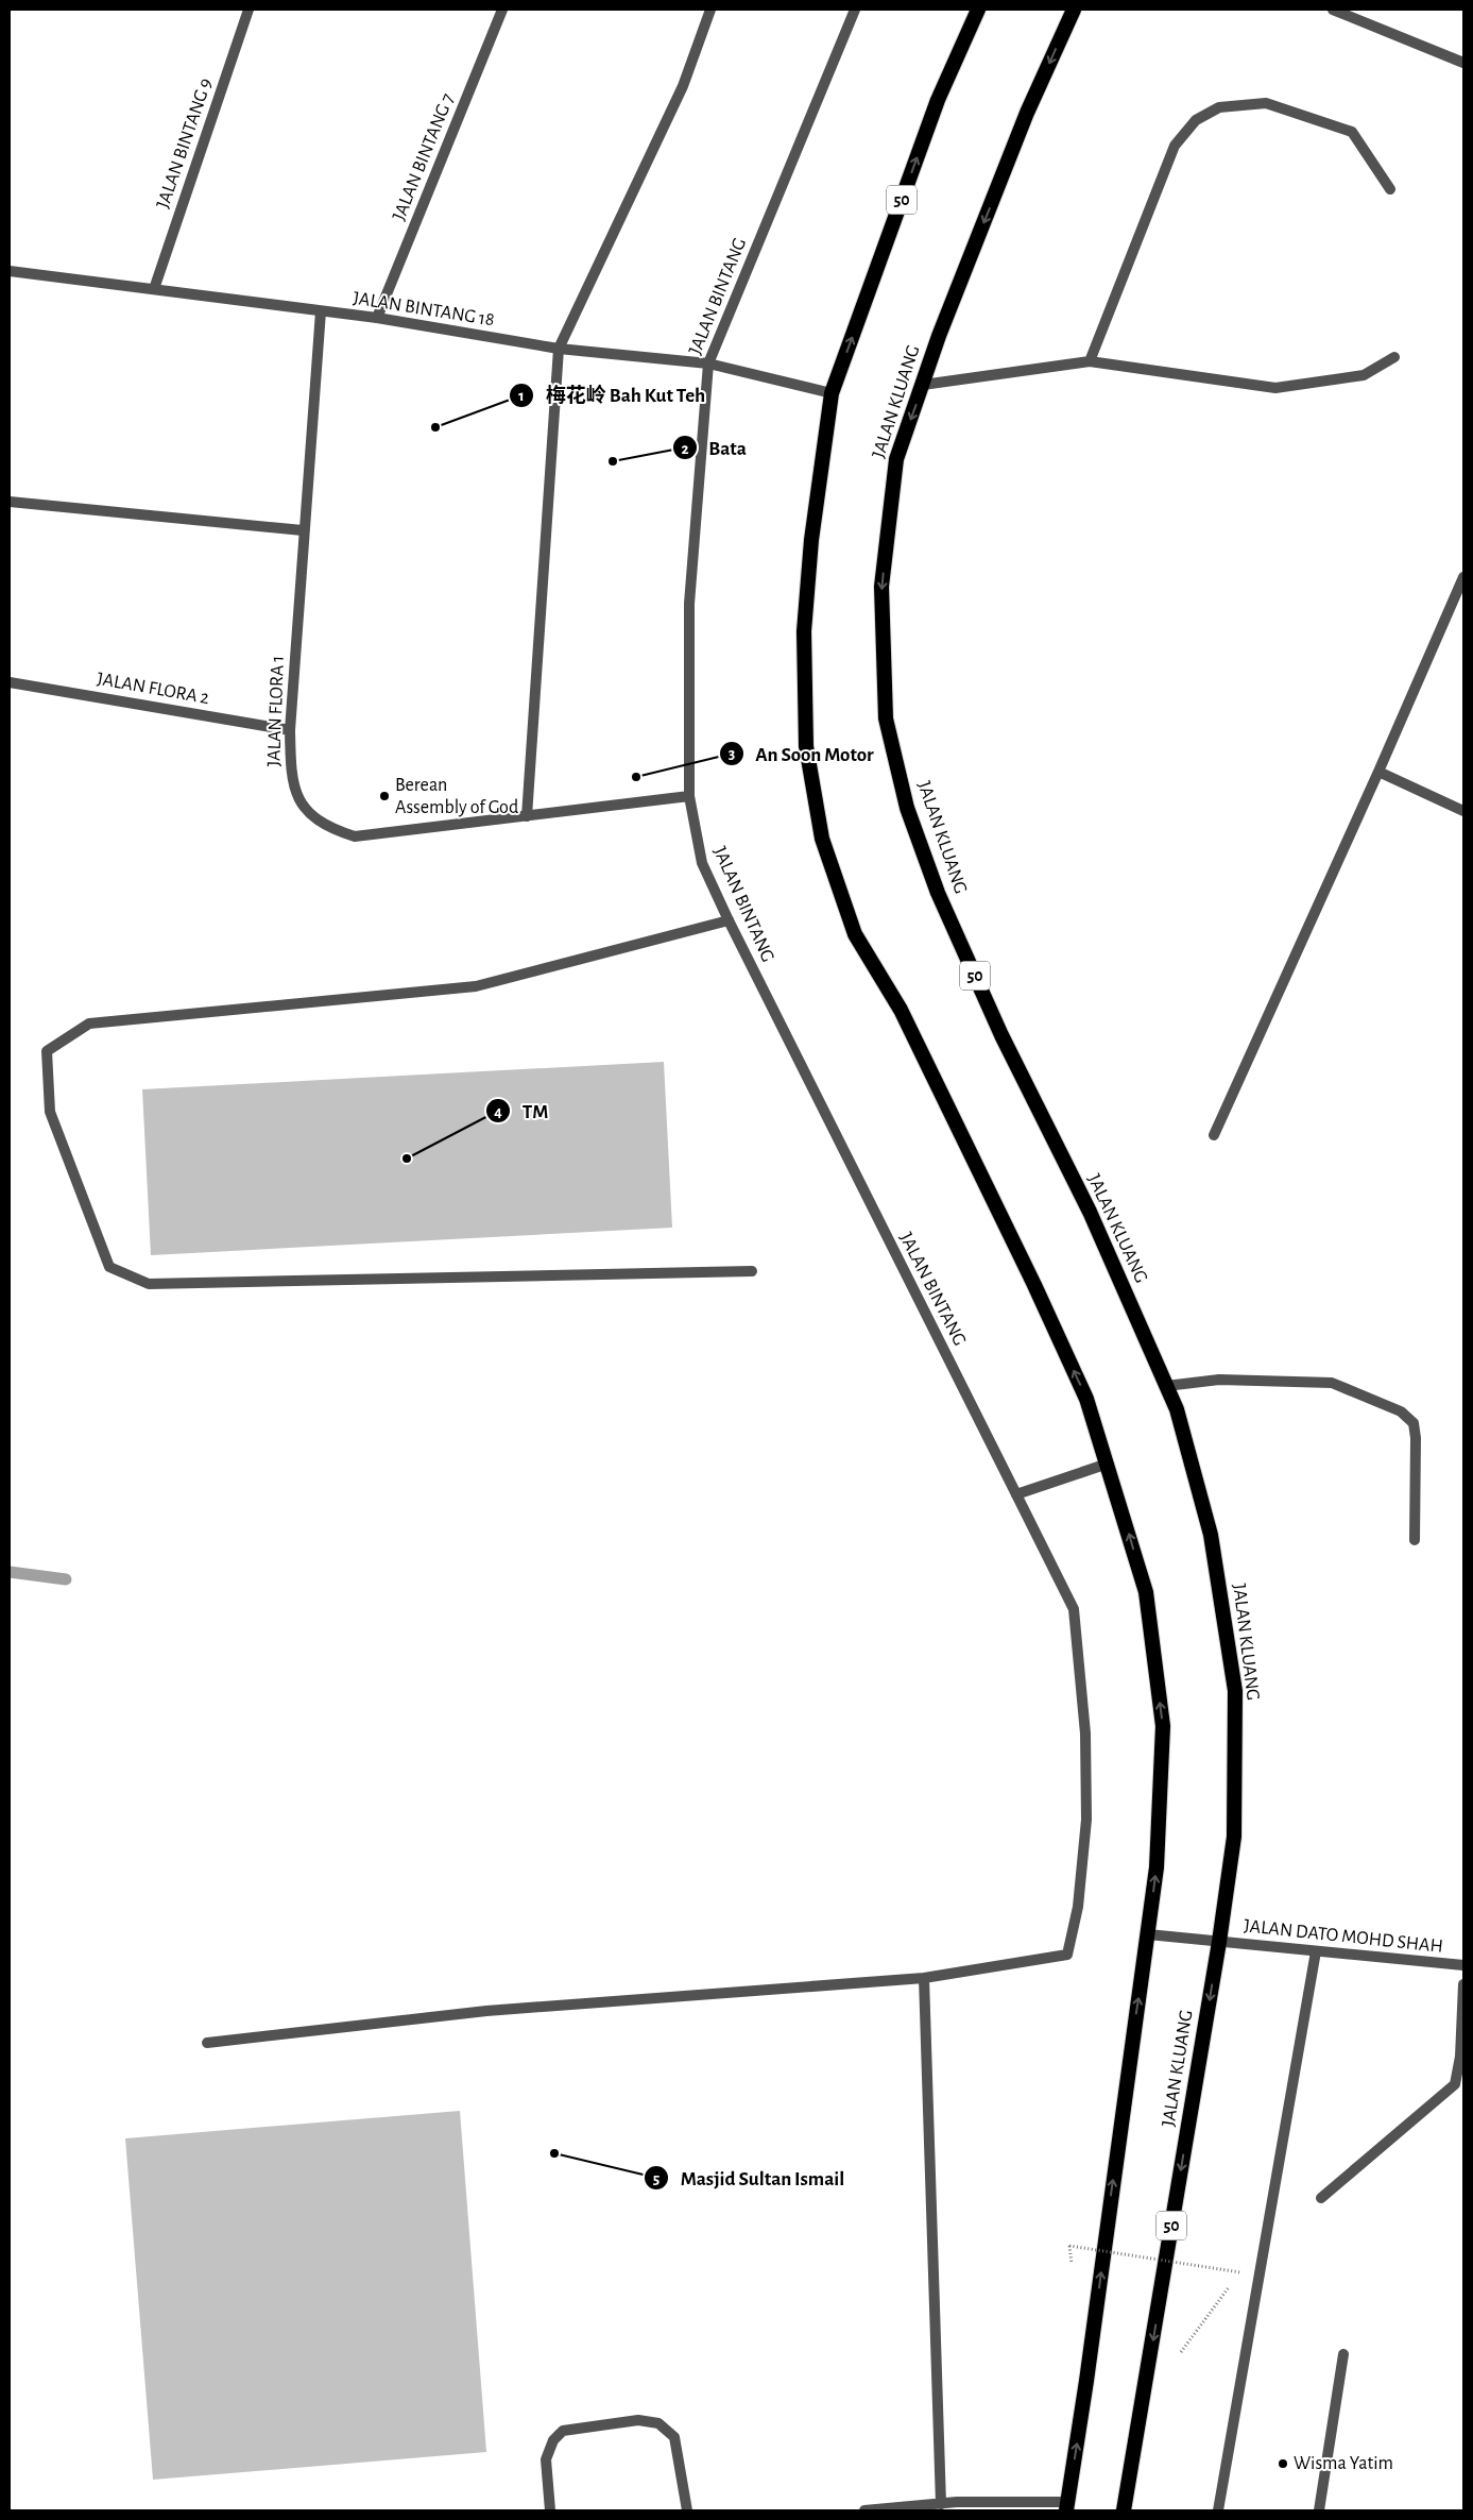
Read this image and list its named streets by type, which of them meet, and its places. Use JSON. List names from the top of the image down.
{
  "streets": {
    "highway": ["50", "JALAN KLUANG"],
    "street": [
      "JALAN BINTANG 9",
      "JALAN BINTANG 7",
      "JALAN BINTANG",
      "JALAN BINTANG 18",
      "JALAN FLORA 2",
      "JALAN FLORA 1",
      "JALAN DATO MOHD SHAH"
    ]
  },
  "crossings": [
    ["JALAN BINTANG 9", "JALAN BINTANG 18"],
    ["JALAN BINTANG 7", "JALAN BINTANG 18"],
    ["50", "JALAN BINTANG 18"],
    ["50", "JALAN DATO MOHD SHAH"],
    ["JALAN BINTANG", "JALAN BINTANG 18"],
    ["JALAN BINTANG", "JALAN FLORA 1"],
    ["JALAN BINTANG 18", "JALAN FLORA 1"],
    ["JALAN KLUANG", "JALAN DATO MOHD SHAH"],
    ["JALAN FLORA 2", "JALAN FLORA 1"]
  ],
  "places": [
    "梅花岭 Bah Kut Teh",
    "Bata",
    "An Soon Motor",
    "Berean Assembly of God",
    "TM",
    "Masjid Sultan Ismail",
    "Wisma Yatim"
  ]
}
